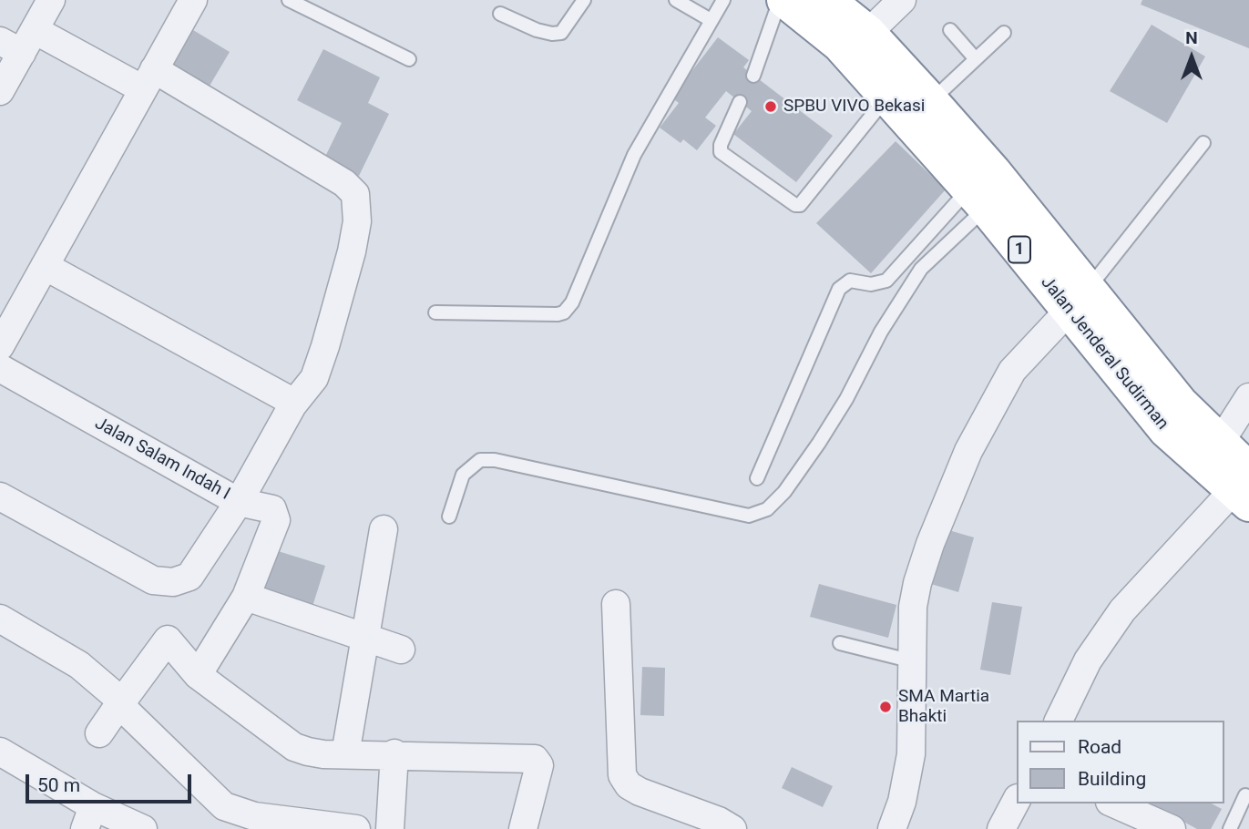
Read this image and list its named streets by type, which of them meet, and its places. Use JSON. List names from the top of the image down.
{
  "streets": {
    "highway": ["1", "Jalan Jenderal Sudirman"],
    "street": ["Jalan Salam Indah I"]
  },
  "places": ["SPBU VIVO Bekasi", "SMA Martia Bhakti"],
  "legend": ["Road", "Building"],
  "scale_bar": "50 m",
  "north": "top"
}
